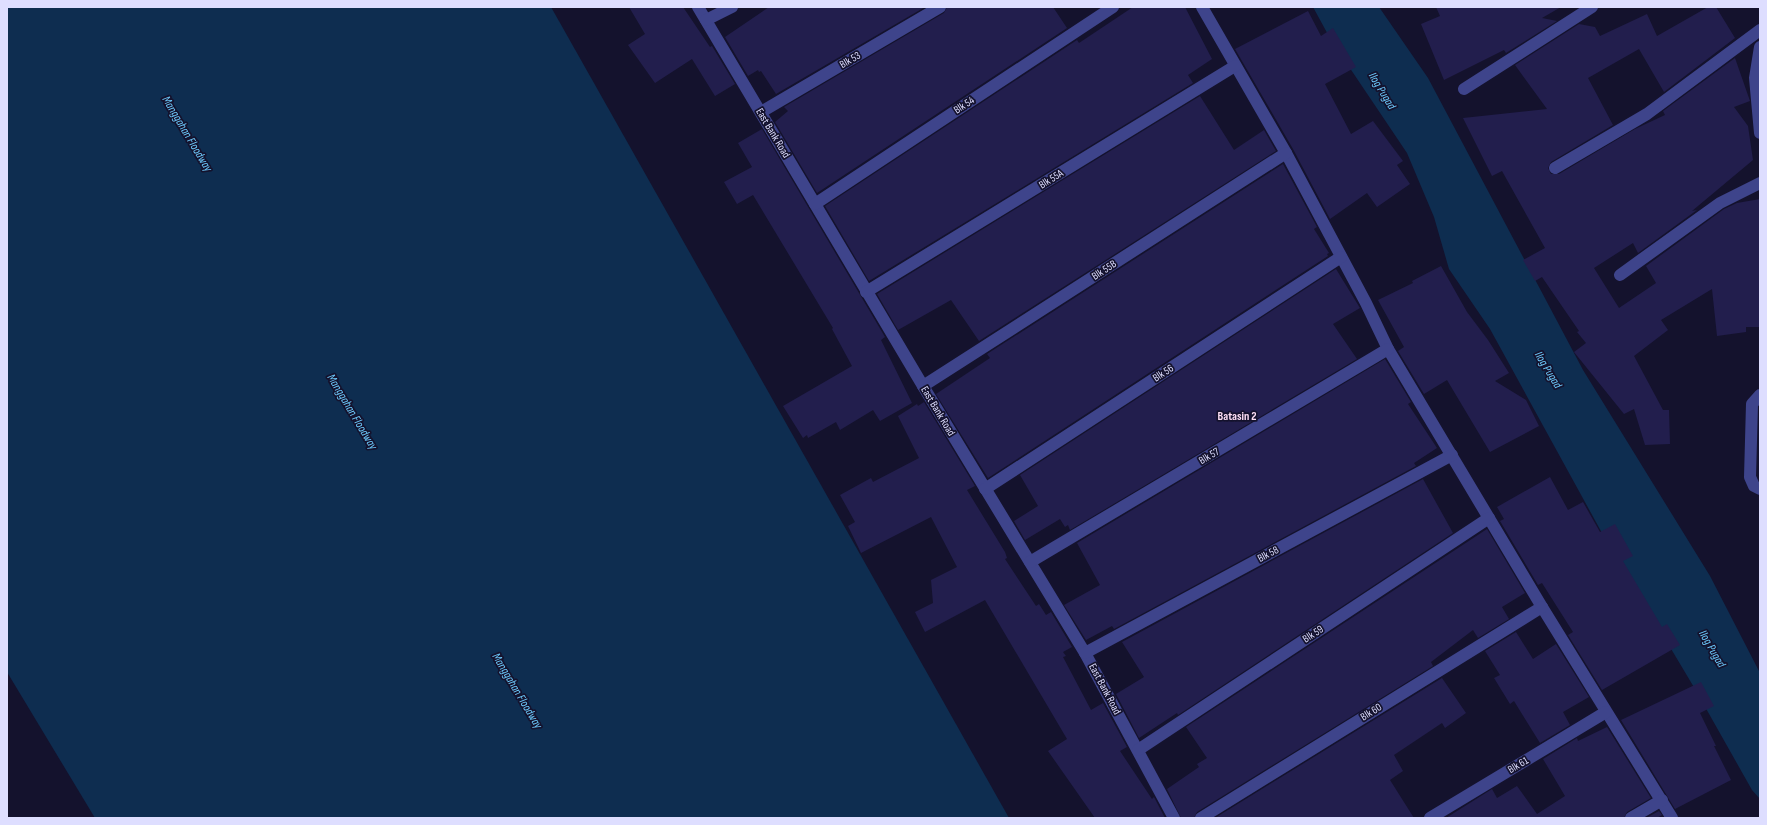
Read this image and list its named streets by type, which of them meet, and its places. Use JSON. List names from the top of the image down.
{
  "streets": {
    "street": [
      "Blk 53",
      "Blk 54",
      "East Bank Road",
      "Blk 55A",
      "Blk 55B",
      "Blk 56",
      "Blk 57",
      "Blk 58",
      "Blk 59",
      "Blk 60",
      "Blk 61"
    ]
  },
  "crossings": [
    ["Blk 53", "East Bank Road"],
    ["Blk 54", "East Bank Road"],
    ["East Bank Road", "Blk 55A"],
    ["East Bank Road", "Blk 55B"],
    ["East Bank Road", "Blk 56"],
    ["East Bank Road", "Blk 57"],
    ["East Bank Road", "Blk 58"],
    ["East Bank Road", "Blk 59"]
  ],
  "districts": ["Batasin 2"],
  "water": ["Ilog Pugad", "Manggahan Floodway"]
}
